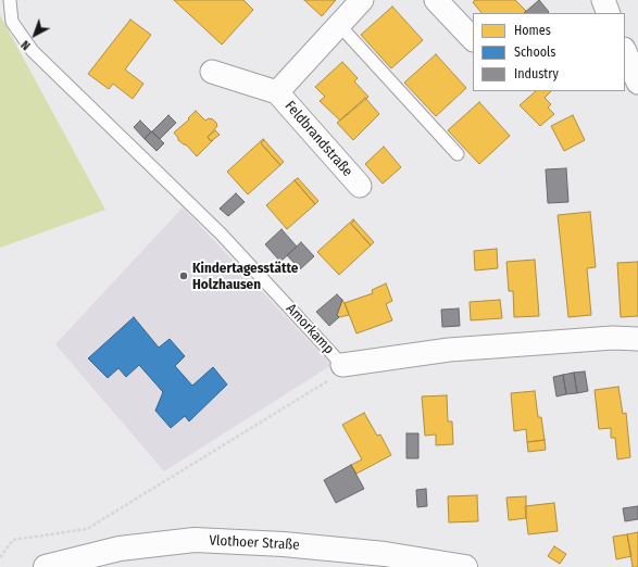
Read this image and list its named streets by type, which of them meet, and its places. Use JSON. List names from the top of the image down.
{
  "streets": {
    "street": ["Feldbrandstraße", "Amorkamp", "Vlothoer Straße"]
  },
  "places": ["Kindertagesstätte Holzhausen"],
  "legend": ["Homes", "Schools", "Industry"],
  "north": "bottom left"
}
